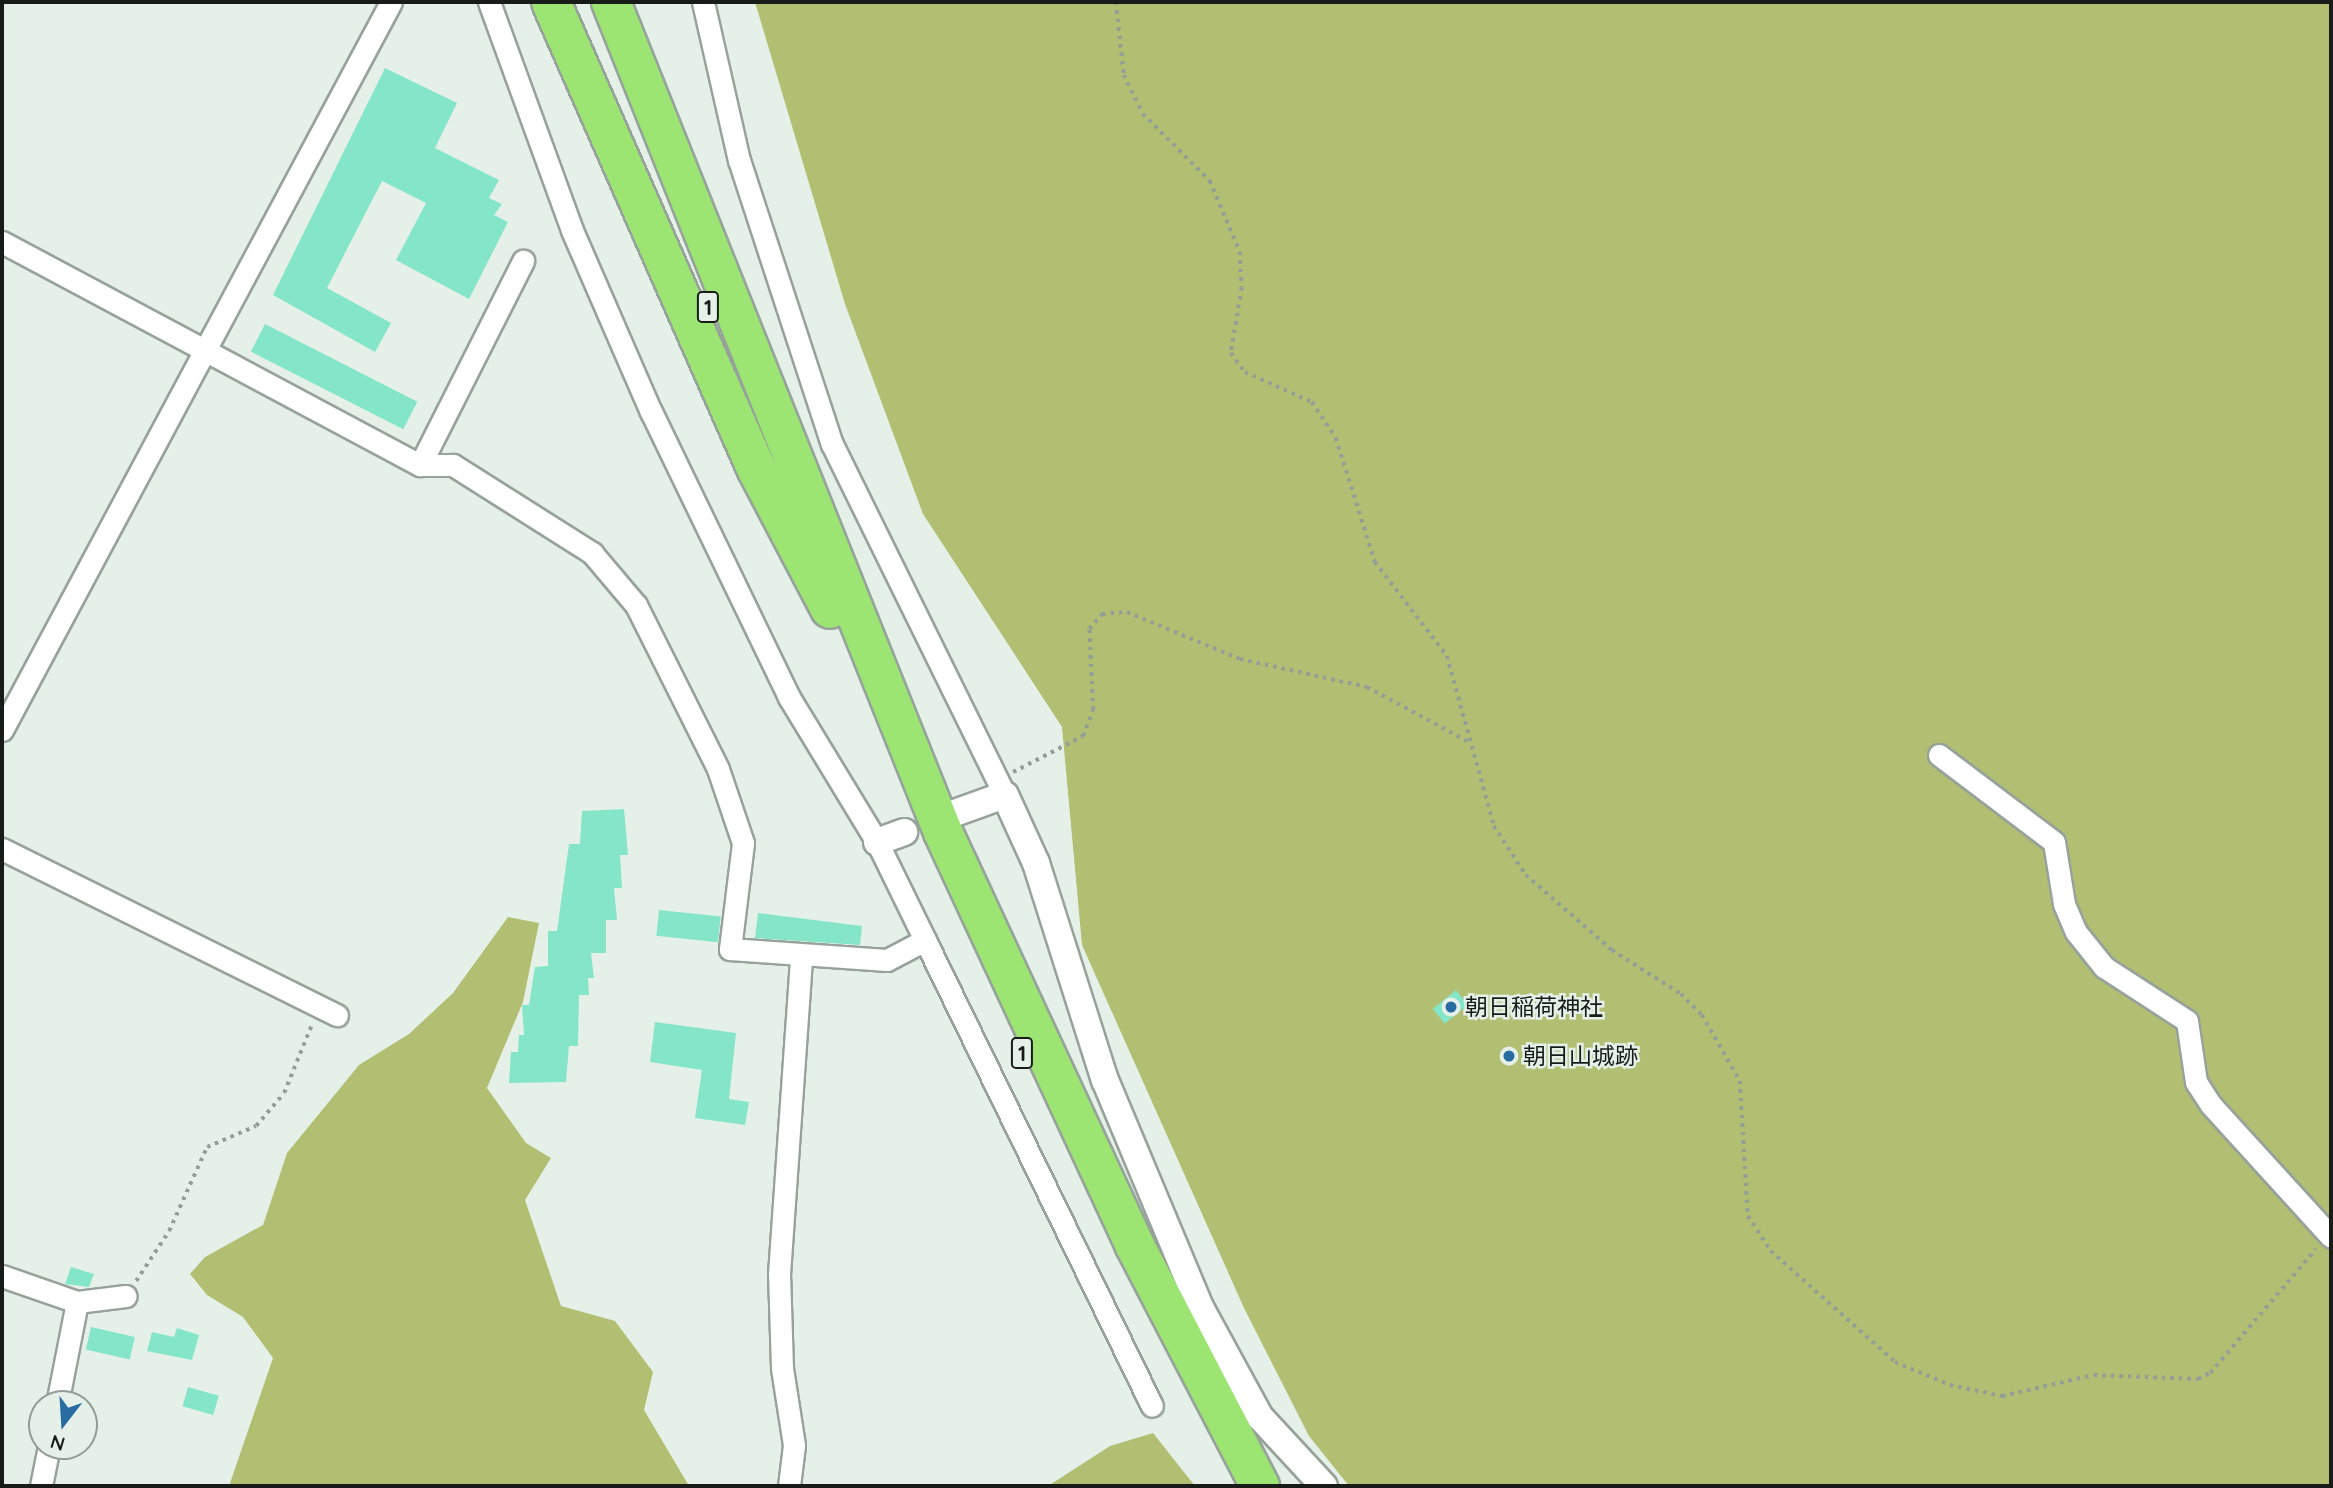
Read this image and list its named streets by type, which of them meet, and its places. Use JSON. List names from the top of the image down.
{
  "streets": {
    "highway": ["1"]
  },
  "places": ["朝日稲荷神社", "朝日山城跡"],
  "north": "bottom"
}
